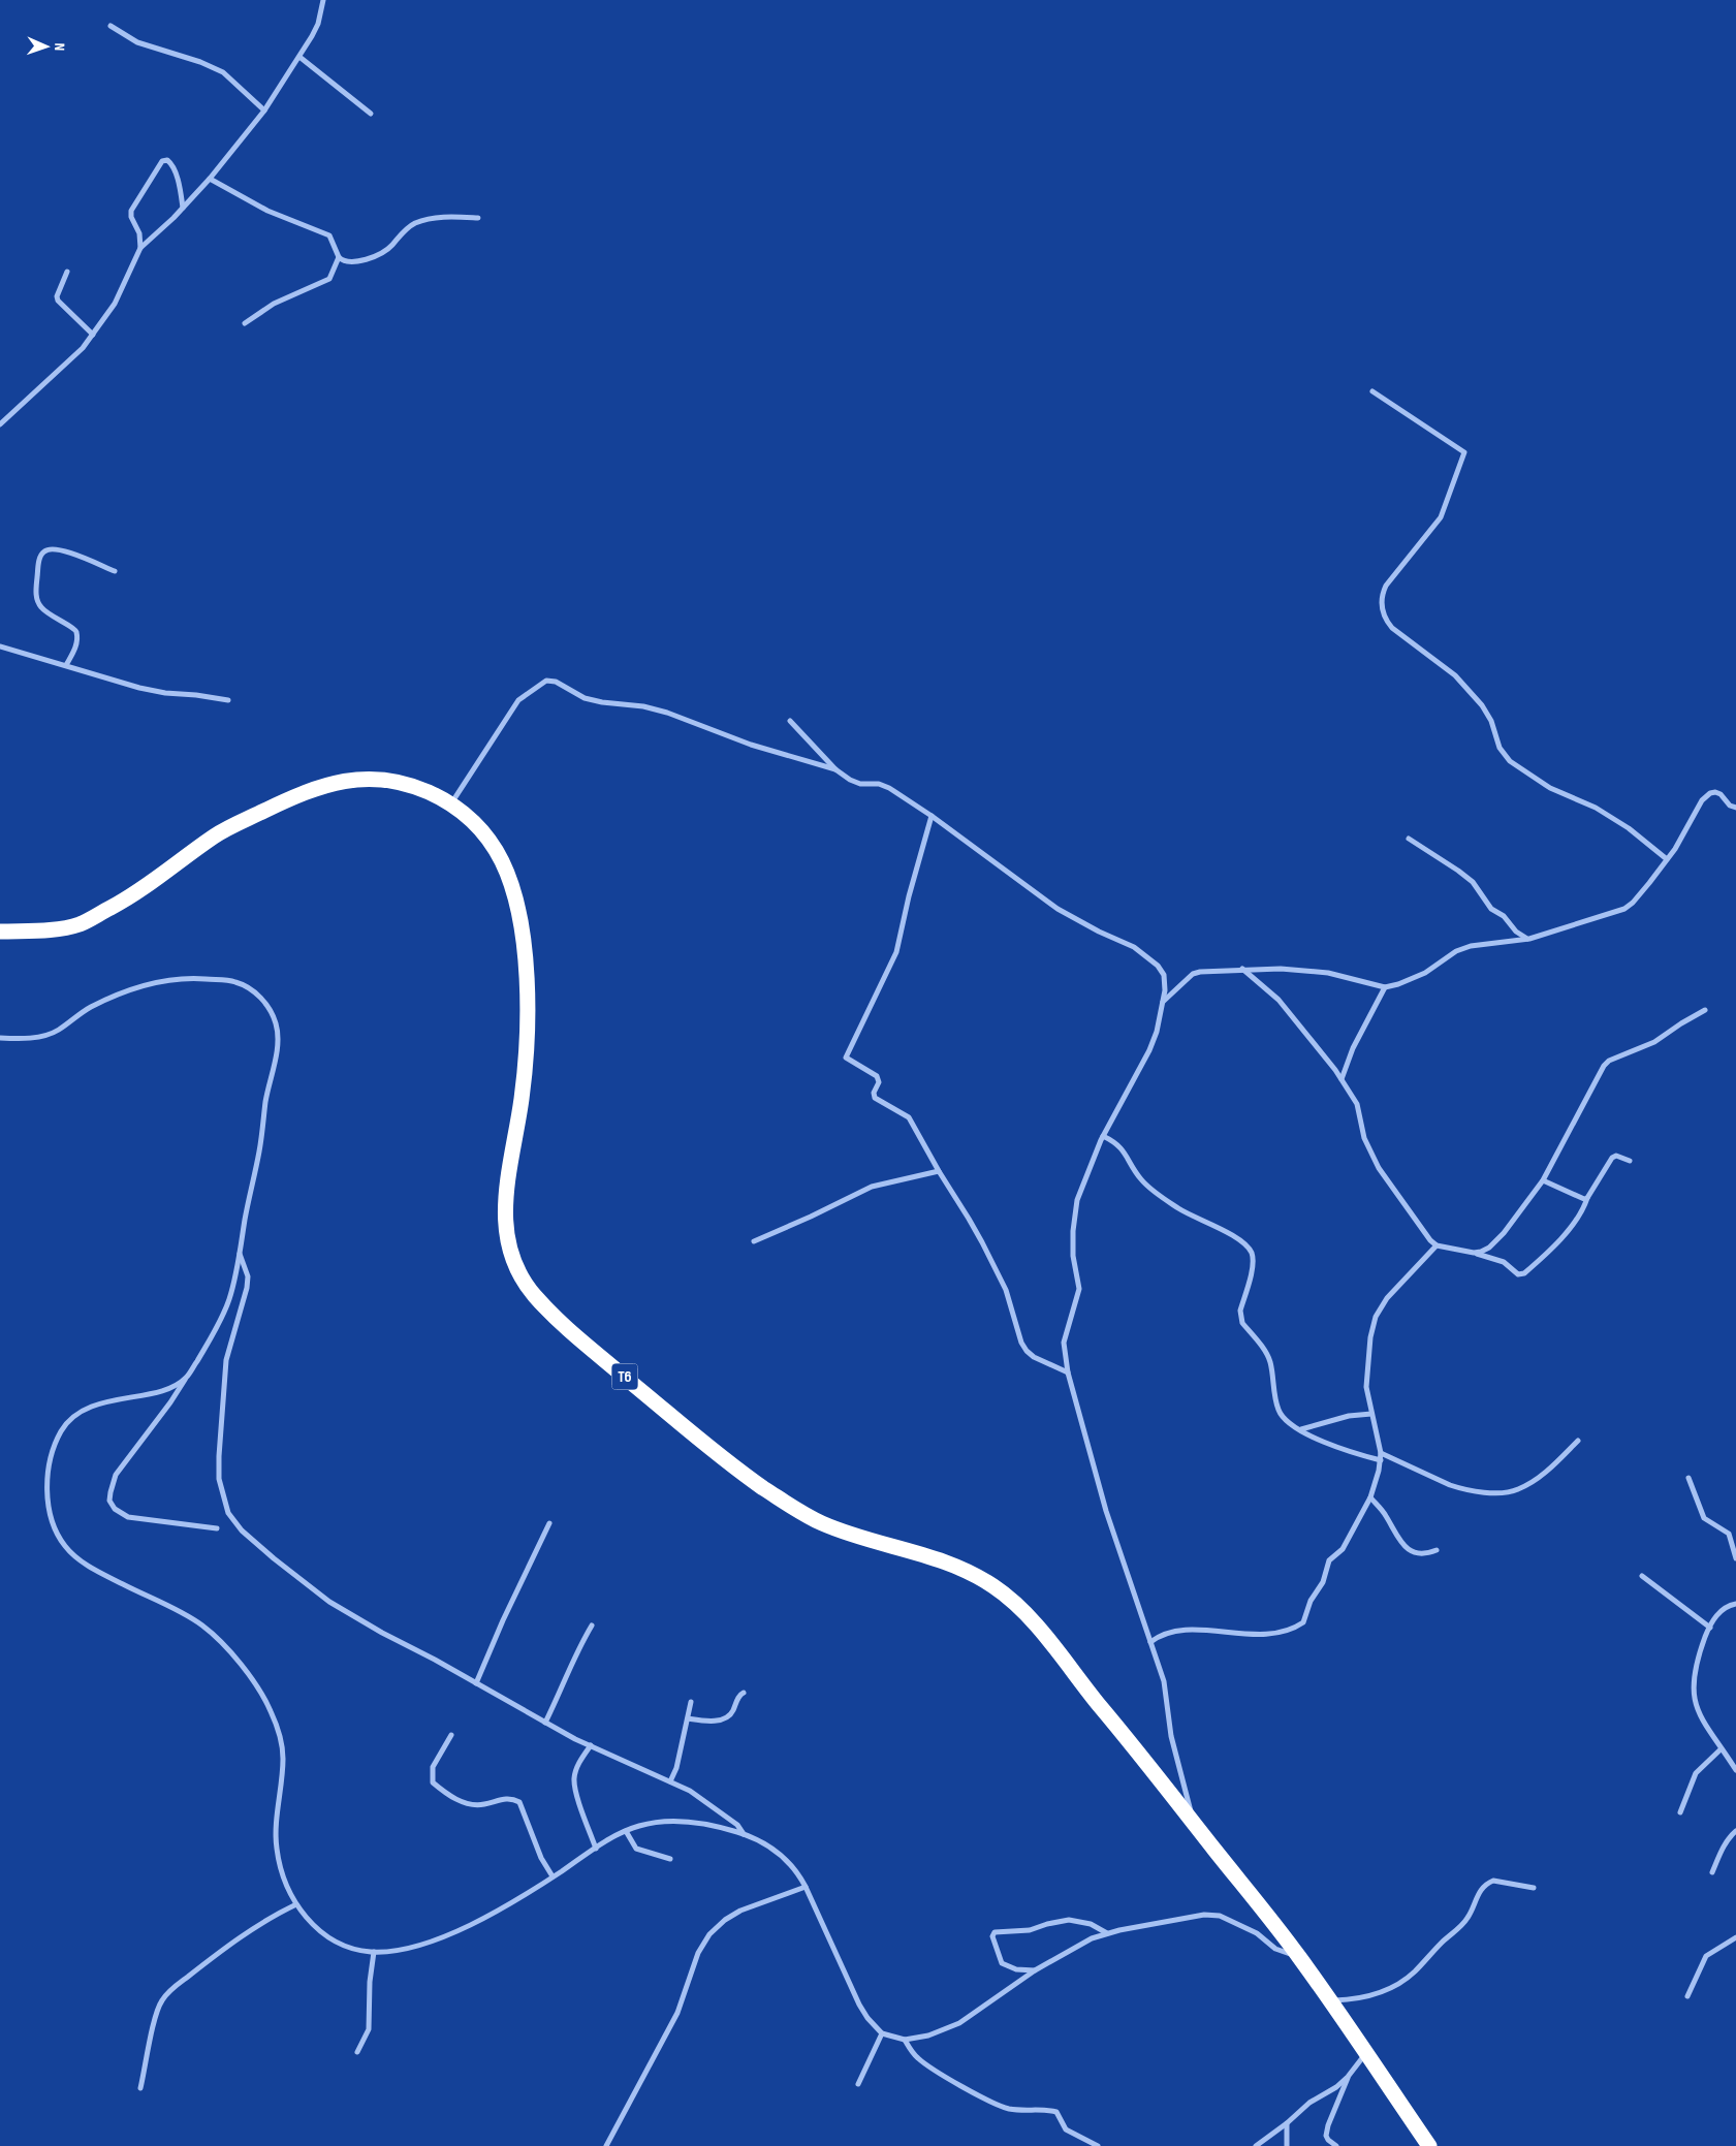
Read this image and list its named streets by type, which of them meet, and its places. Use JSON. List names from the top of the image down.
{
  "streets": {
    "highway": ["T6"]
  },
  "north": "right"
}
